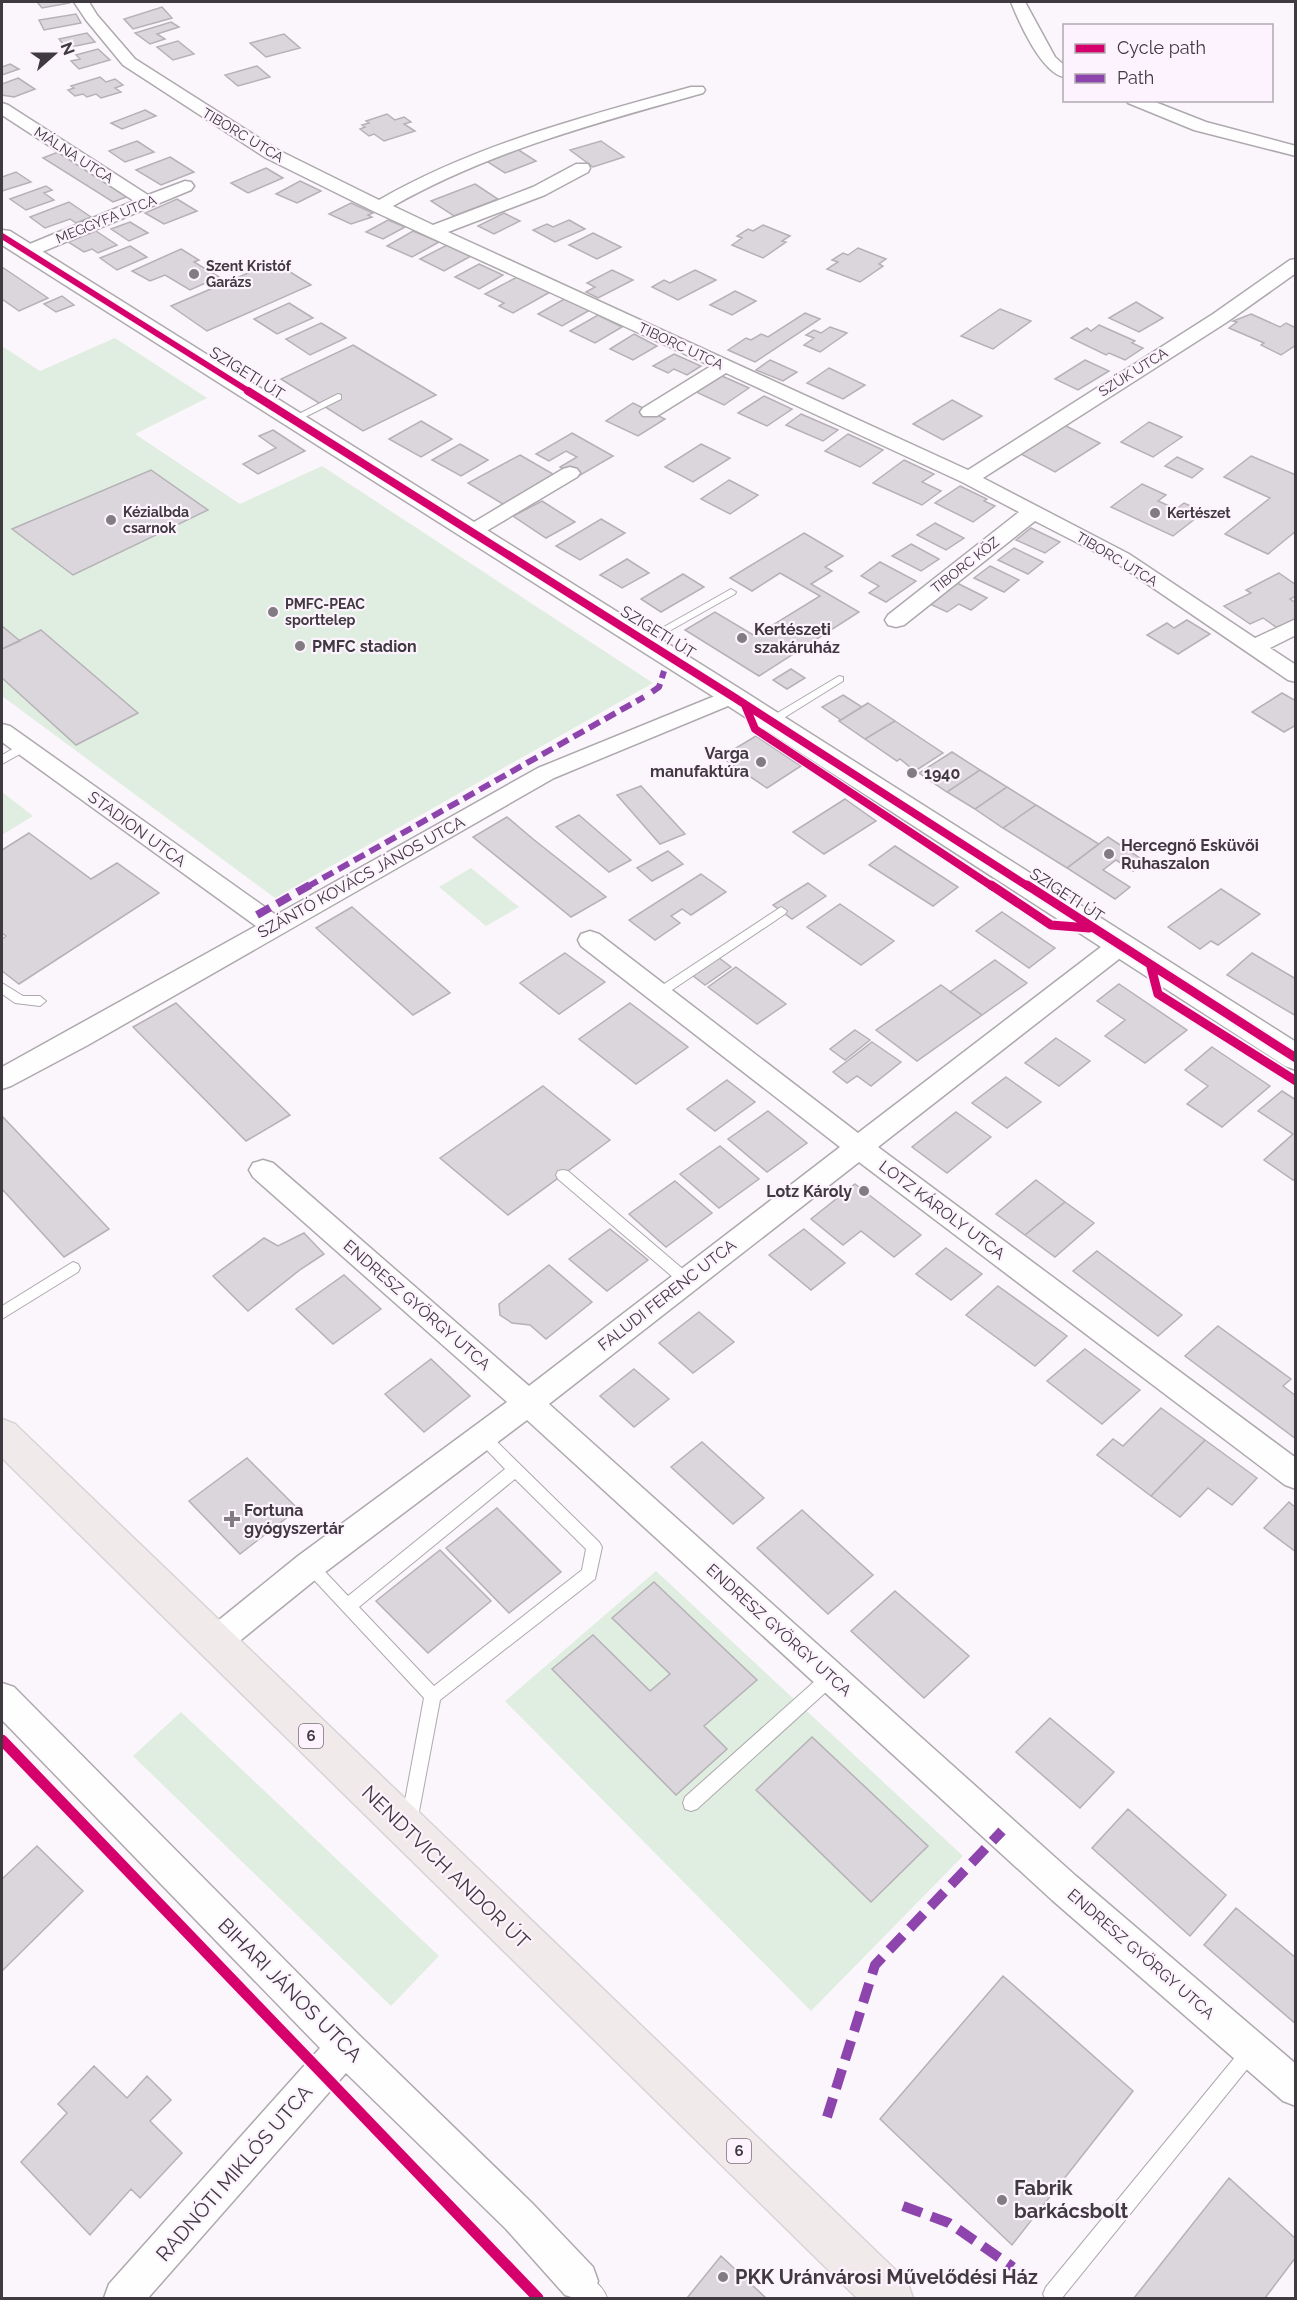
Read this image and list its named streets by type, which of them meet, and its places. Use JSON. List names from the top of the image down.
{
  "streets": {
    "main road": ["6", "NENDTVICH ANDOR ÚT"],
    "street": [
      "TIBORC UTCA",
      "MÁLNA UTCA",
      "MEGGYFA UTCA",
      "SZŰK UTCA",
      "SZIGETI ÚT",
      "TIBORC KÖZ",
      "STADION UTCA",
      "SZÁNTÓ KOVÁCS JÁNOS UTCA",
      "LOTZ KÁROLY UTCA",
      "FALUDI FERENC UTCA",
      "ENDRESZ GYÖRGY UTCA",
      "BIHARI JÁNOS UTCA",
      "RADNÓTI MIKLÓS UTCA"
    ]
  },
  "crossings": [
    ["TIBORC UTCA", "SZŰK UTCA"],
    ["TIBORC UTCA", "TIBORC KÖZ"],
    ["MÁLNA UTCA", "MEGGYFA UTCA"],
    ["MEGGYFA UTCA", "SZIGETI ÚT"],
    ["SZIGETI ÚT", "SZÁNTÓ KOVÁCS JÁNOS UTCA"],
    ["SZIGETI ÚT", "FALUDI FERENC UTCA"],
    ["STADION UTCA", "SZÁNTÓ KOVÁCS JÁNOS UTCA"],
    ["LOTZ KÁROLY UTCA", "FALUDI FERENC UTCA"],
    ["FALUDI FERENC UTCA", "ENDRESZ GYÖRGY UTCA"],
    ["FALUDI FERENC UTCA", "NENDTVICH ANDOR ÚT"],
    ["BIHARI JÁNOS UTCA", "RADNÓTI MIKLÓS UTCA"]
  ],
  "places": {
    "other": [
      "Szent Kristóf Garázs",
      "Kertészet",
      "Kézialbda csarnok",
      "PMFC-PEAC sporttelep",
      "Kertészeti szakáruház",
      "PMFC stadion",
      "Varga manufaktúra",
      "1940",
      "Hercegnő Esküvői Ruhaszalon",
      "Lotz Károly",
      "Fabrik barkácsbolt",
      "PKK Uránvárosi Művelődési Ház"
    ],
    "health": ["Fortuna gyógyszertár"]
  },
  "legend": ["Cycle path", "Path"],
  "north": "right"
}
